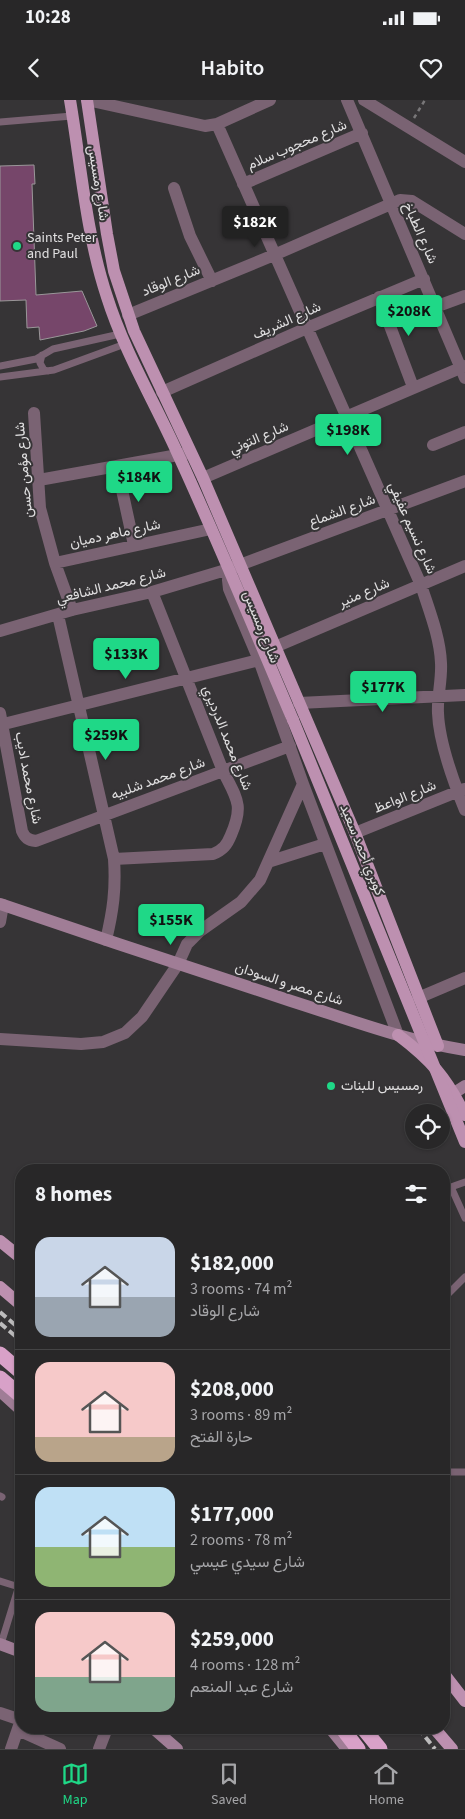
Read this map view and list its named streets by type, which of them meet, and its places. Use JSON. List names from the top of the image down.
{
  "streets": {
    "main road": ["شارع رمسيس", "كوبري أحمد سعيد", "شارع مصر و السودان"],
    "street": [
      "شارع محجوب سلام",
      "شارع الطباخ",
      "شارع الوقاد",
      "شارع الشريف",
      "شارع التوني",
      "شارع مؤمن حسن",
      "شارع الشماع",
      "شارع نسيم عفيفي",
      "شارع ماهر دميان",
      "شارع محمد الشافعي",
      "شارع منير",
      "شارع محمد الدرديري",
      "شارع محمد اديب",
      "شارع محمد شلبيه",
      "شارع الواعظ"
    ]
  },
  "crossings": [
    ["شارع محجوب سلام", "شارع الطباخ"],
    ["شارع محجوب سلام", "شارع نسيم عفيفي"],
    ["شارع رمسيس", "شارع الوقاد"],
    ["شارع رمسيس", "شارع الشريف"],
    ["شارع رمسيس", "شارع التوني"],
    ["شارع رمسيس", "شارع الشماع"],
    ["شارع رمسيس", "شارع ماهر دميان"],
    ["شارع رمسيس", "شارع محمد الشافعي"],
    ["شارع رمسيس", "شارع منير"],
    ["شارع رمسيس", "شارع محمد شلبيه"],
    ["شارع رمسيس", "شارع الواعظ"],
    ["شارع رمسيس", "كوبري أحمد سعيد"],
    ["شارع رمسيس", "شارع مصر و السودان"],
    ["شارع الطباخ", "شارع الوقاد"],
    ["شارع الطباخ", "شارع الشريف"],
    ["شارع الطباخ", "شارع التوني"],
    ["شارع الوقاد", "شارع نسيم عفيفي"],
    ["شارع الشريف", "شارع نسيم عفيفي"],
    ["شارع التوني", "شارع نسيم عفيفي"],
    ["شارع مؤمن حسن", "شارع ماهر دميان"],
    ["شارع مؤمن حسن", "شارع محمد الشافعي"],
    ["شارع الشماع", "شارع نسيم عفيفي"],
    ["شارع الشماع", "شارع محمد الشافعي"],
    ["شارع الشماع", "كوبري أحمد سعيد"],
    ["شارع نسيم عفيفي", "شارع منير"],
    ["شارع نسيم عفيفي", "شارع الواعظ"],
    ["شارع محمد الشافعي", "شارع محمد الدرديري"],
    ["شارع محمد الشافعي", "كوبري أحمد سعيد"],
    ["شارع محمد الدرديري", "شارع محمد شلبيه"],
    ["شارع محمد اديب", "شارع محمد شلبيه"]
  ],
  "places": ["Saints Peter and Paul", "رمسيس للبنات"],
  "page": {
    "status": "10:28",
    "header": "Habito",
    "price": [
      "$182K",
      "$208K",
      "$198K",
      "$184K",
      "$133K",
      "$177K",
      "$259K",
      "$155K"
    ],
    "heading": "8 homes",
    "list": [
      {
        "name": "$182,000",
        "note": "3 rooms · 74 m² · شارع الوقاد"
      },
      {
        "name": "$208,000",
        "note": "3 rooms · 89 m² · حارة الفتح"
      },
      {
        "name": "$177,000",
        "note": "2 rooms · 78 m² · شارع سيدي عيسي"
      },
      {
        "name": "$259,000",
        "note": "4 rooms · 128 m² · شارع عبد المنعم"
      }
    ],
    "tabs": ["Map", "Saved", "Home"]
  }
}
